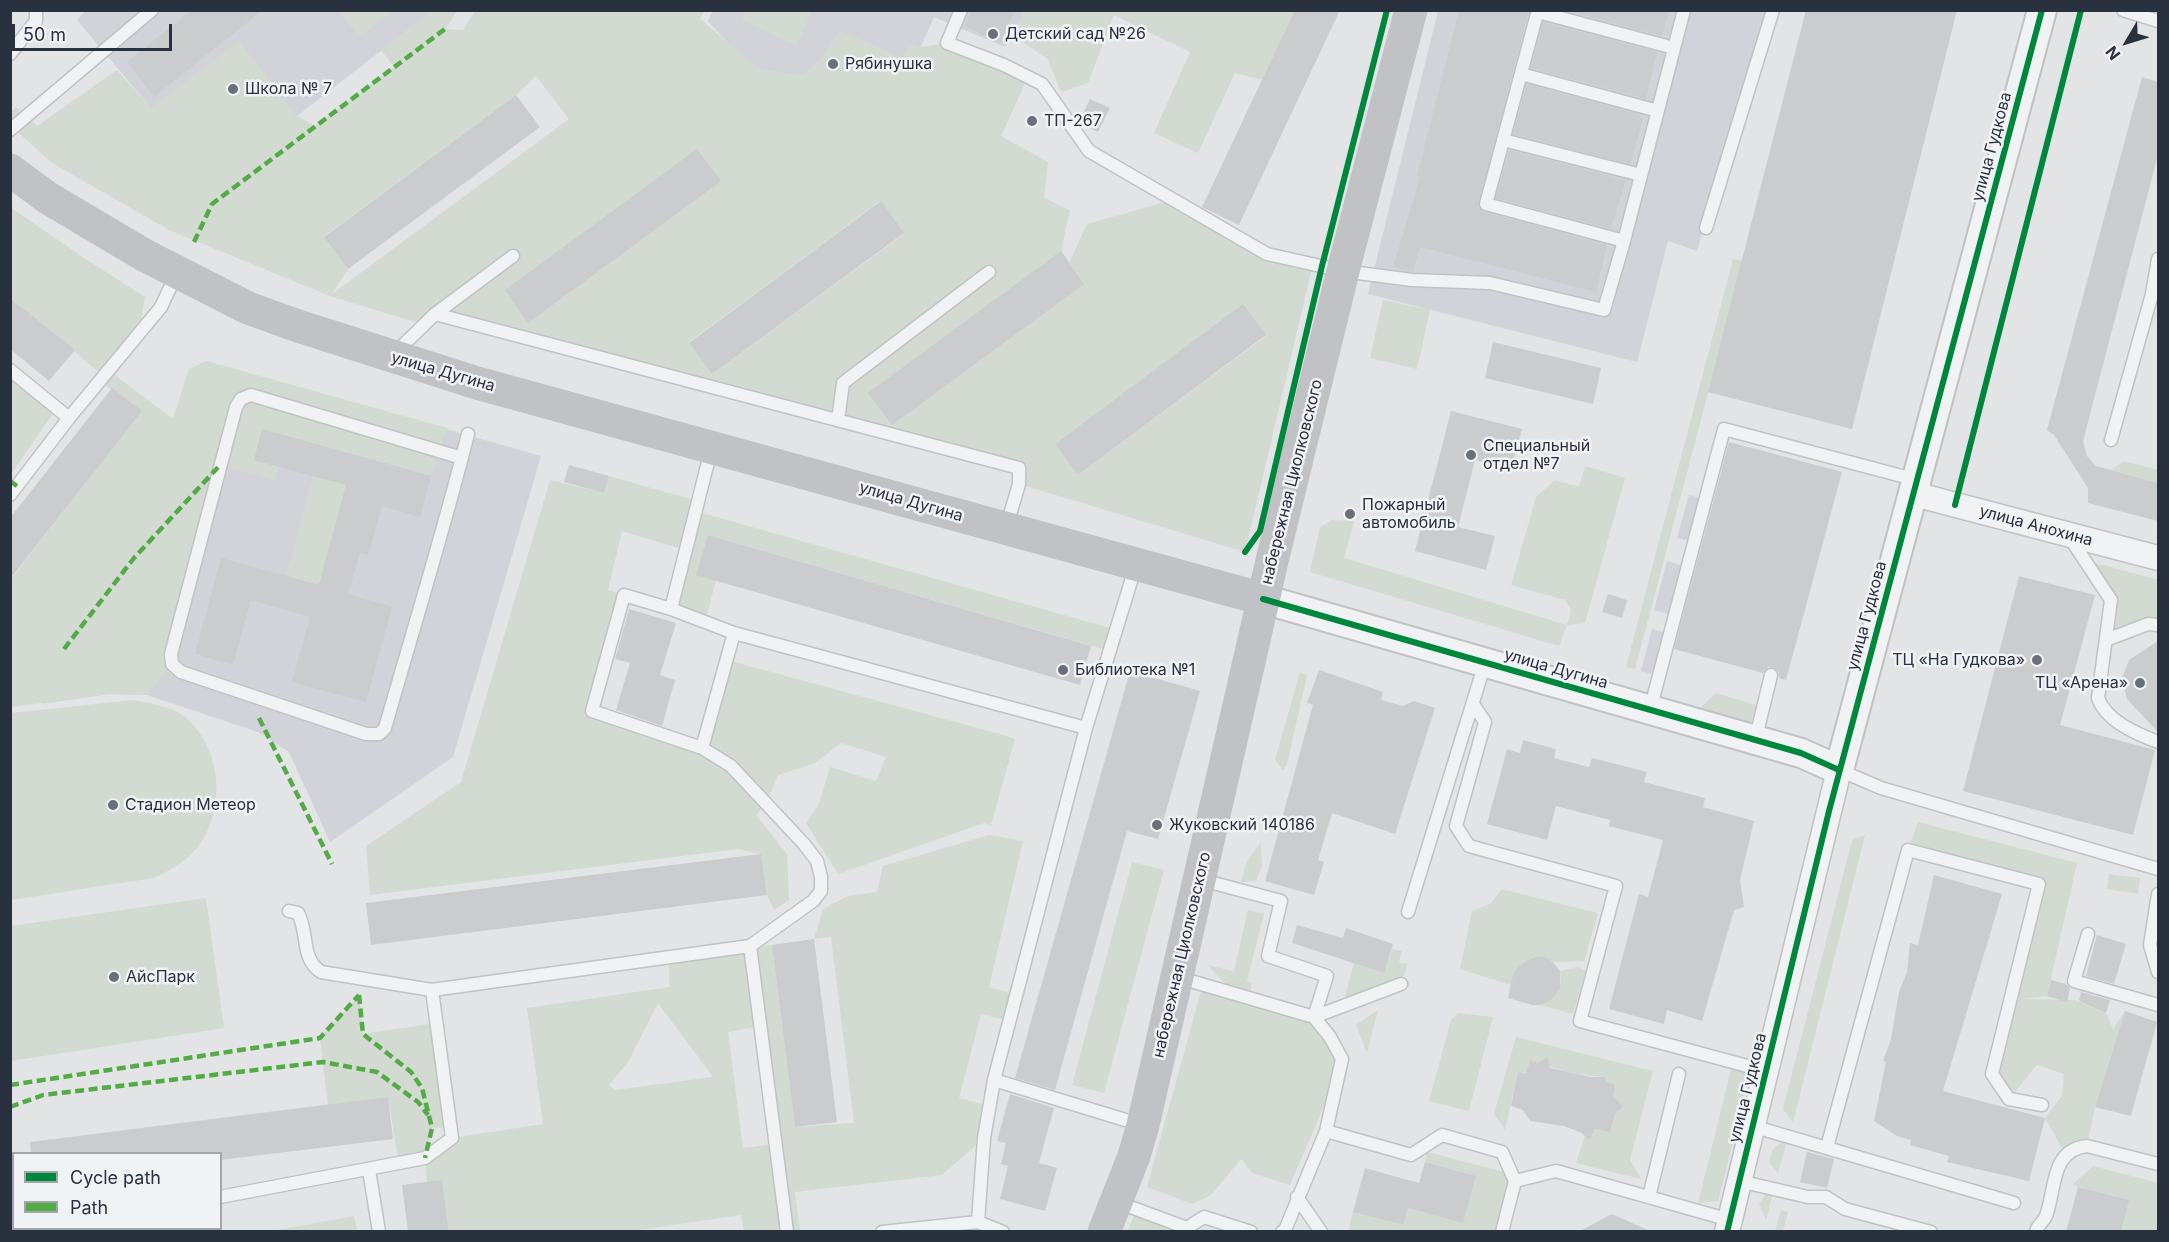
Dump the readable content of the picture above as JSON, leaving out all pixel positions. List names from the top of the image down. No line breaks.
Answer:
{"streets":{"main road":["улица Дугина","набережная Циолковского"],"street":["улица Гудкова","улица Анохина"]},"crossings":[["улица Гудкова","улица Дугина"],["улица Гудкова","улица Анохина"],["улица Дугина","набережная Циолковского"]],"places":["Детский сад №26","Рябинушка","Школа № 7","ТП-267","Специальный отдел №7","Пожарный автомобиль","ТЦ «На Гудкова»","Библиотека №1","ТЦ «Арена»","Стадион Метеор","Жуковский 140186","АйсПарк"],"legend":["Cycle path","Path"],"scale_bar":"50 m","north":"bottom left"}
